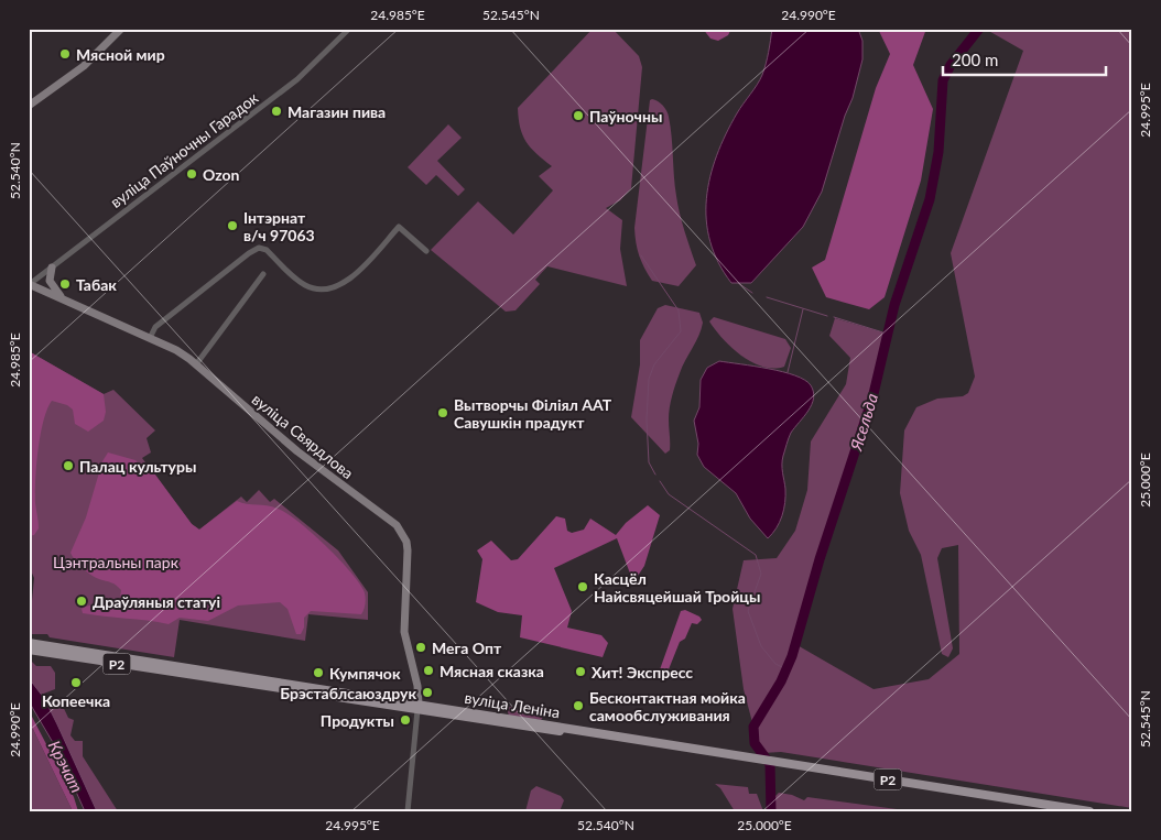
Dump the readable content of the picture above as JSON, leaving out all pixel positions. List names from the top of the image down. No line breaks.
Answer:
{"streets":{"main road":["вуліца Свярдлова","Р2","вуліца Леніна"],"street":["вуліца Паўночны Гарадок"]},"crossings":[["вуліца Паўночны Гарадок","вуліца Свярдлова"],["вуліца Свярдлова","вуліца Леніна"]],"water":["Ясельда","Крэчат"],"parks":["Цэнтральны парк"],"places":["Мясной мир","Магазин пива","Паўночны","Ozon","Інтэрнат в/ч 97063","Табак","Вытворчы Філіял ААТ Савушкін прадукт","Палац культуры","Касцёл Найсвяцейшай Тройцы","Драўляныя статуі","Мега Опт","Мясная сказка","Хит! Экспресс","Кумпячок","Копеечка","Брэстаблсаюздрук","Бесконтактная мойка самообслуживания","Продукты"],"scale_bar":"200 m","coordinates":["24.985°E","52.545°N","24.990°E","24.995°E","52.540°N","25.000°E"]}
